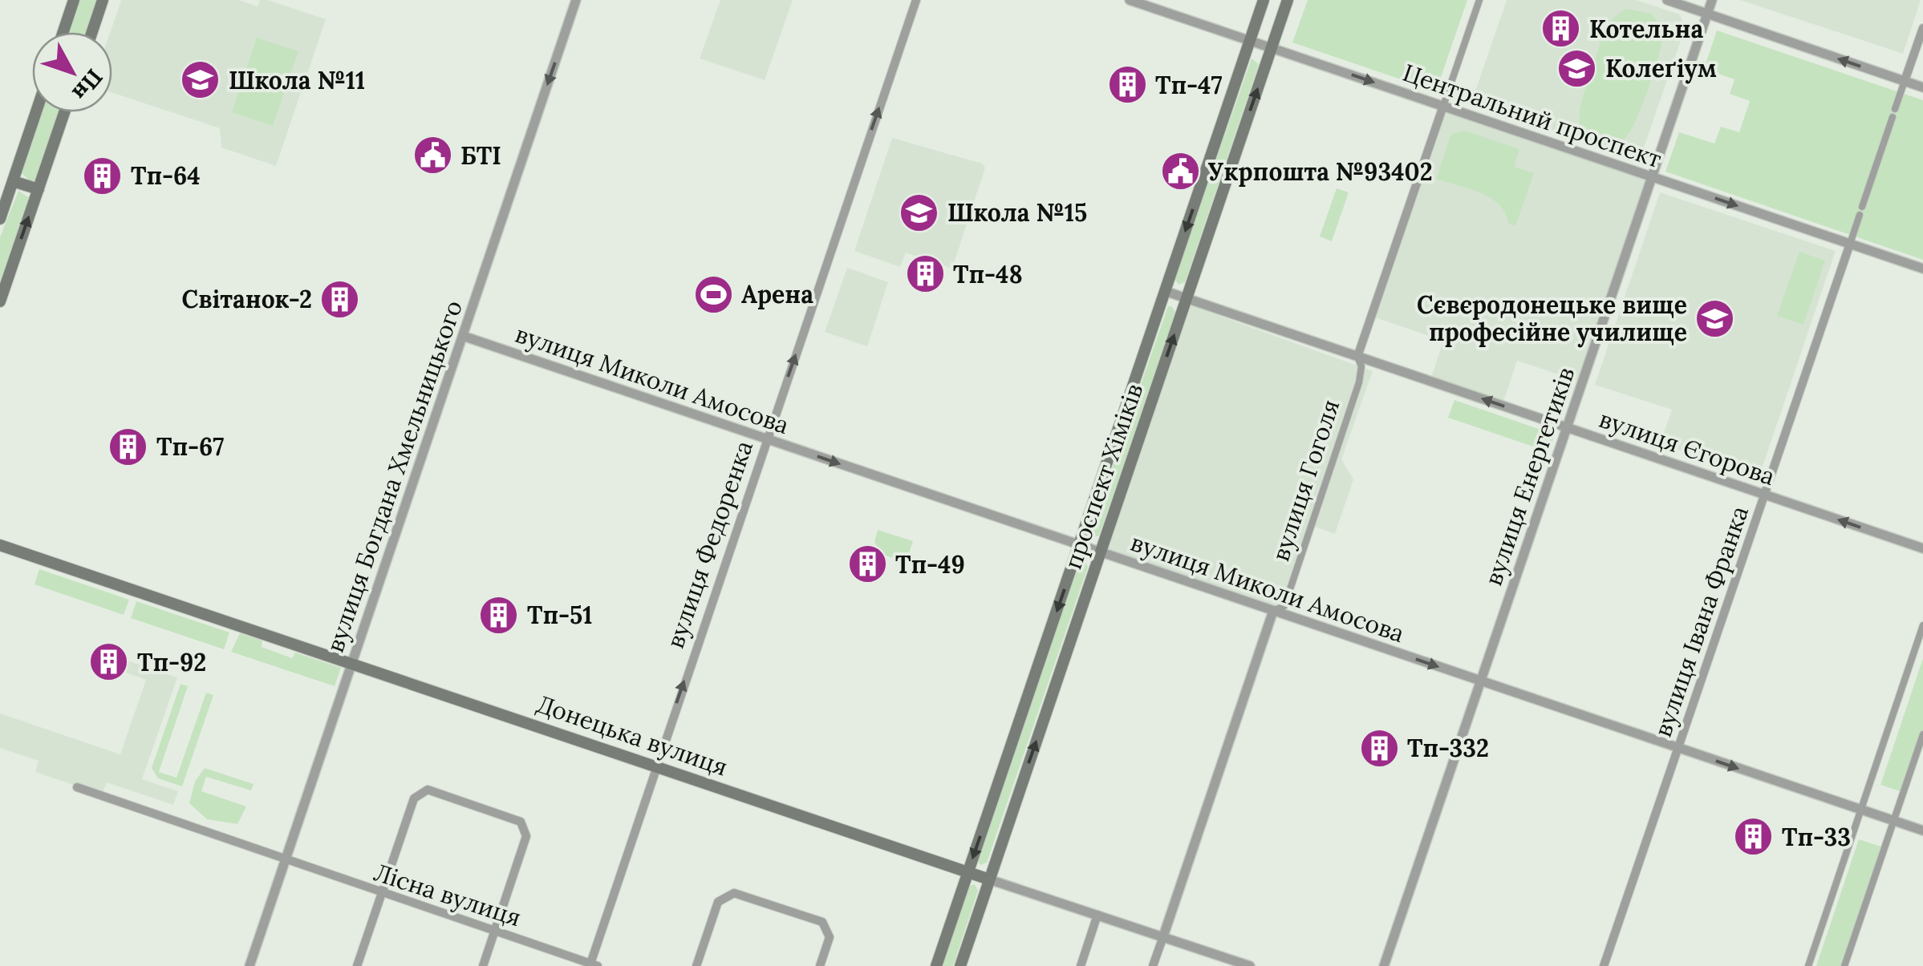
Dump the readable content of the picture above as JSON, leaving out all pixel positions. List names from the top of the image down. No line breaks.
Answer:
{"streets":{"main road":["проспект Хіміків","Донецька вулиця"],"street":["Центральний проспект","вулиця Миколи Амосова","вулиця Єгорова","вулиця Богдана Хмельницького","вулиця Енергетиків","вулиця Гоголя","вулиця Федоренка","вулиця Івана Франка","Лісна вулиця"]},"crossings":[["Центральний проспект","проспект Хіміків"],["Центральний проспект","вулиця Енергетиків"],["Центральний проспект","вулиця Гоголя"],["Центральний проспект","вулиця Івана Франка"],["вулиця Миколи Амосова","вулиця Богдана Хмельницького"],["вулиця Миколи Амосова","проспект Хіміків"],["вулиця Миколи Амосова","вулиця Енергетиків"],["вулиця Миколи Амосова","вулиця Гоголя"],["вулиця Миколи Амосова","вулиця Федоренка"],["вулиця Миколи Амосова","вулиця Івана Франка"],["вулиця Єгорова","проспект Хіміків"],["вулиця Єгорова","вулиця Енергетиків"],["вулиця Єгорова","вулиця Гоголя"],["вулиця Єгорова","вулиця Івана Франка"],["вулиця Богдана Хмельницького","Донецька вулиця"],["вулиця Богдана Хмельницького","Лісна вулиця"],["проспект Хіміків","Донецька вулиця"],["вулиця Гоголя","Донецька вулиця"],["вулиця Федоренка","Донецька вулиця"],["вулиця Федоренка","Лісна вулиця"]],"one_way":["Центральний проспект","вулиця Миколи Амосова","вулиця Єгорова","вулиця Федоренка"],"places":{"building":["Котельна","Тп-47","Тп-64","Тп-48","Світанок-2","Тп-67","Тп-49","Тп-51","Тп-92","Тп-332","Тп-33"],"school or university":["Колеґіум","Школа №11","Школа №15","Сєвєродонецьке вище професійне училище"],"public building":["БТІ","Укрпошта №93402"],"sports":["Арена"]},"north":"bottom right"}
